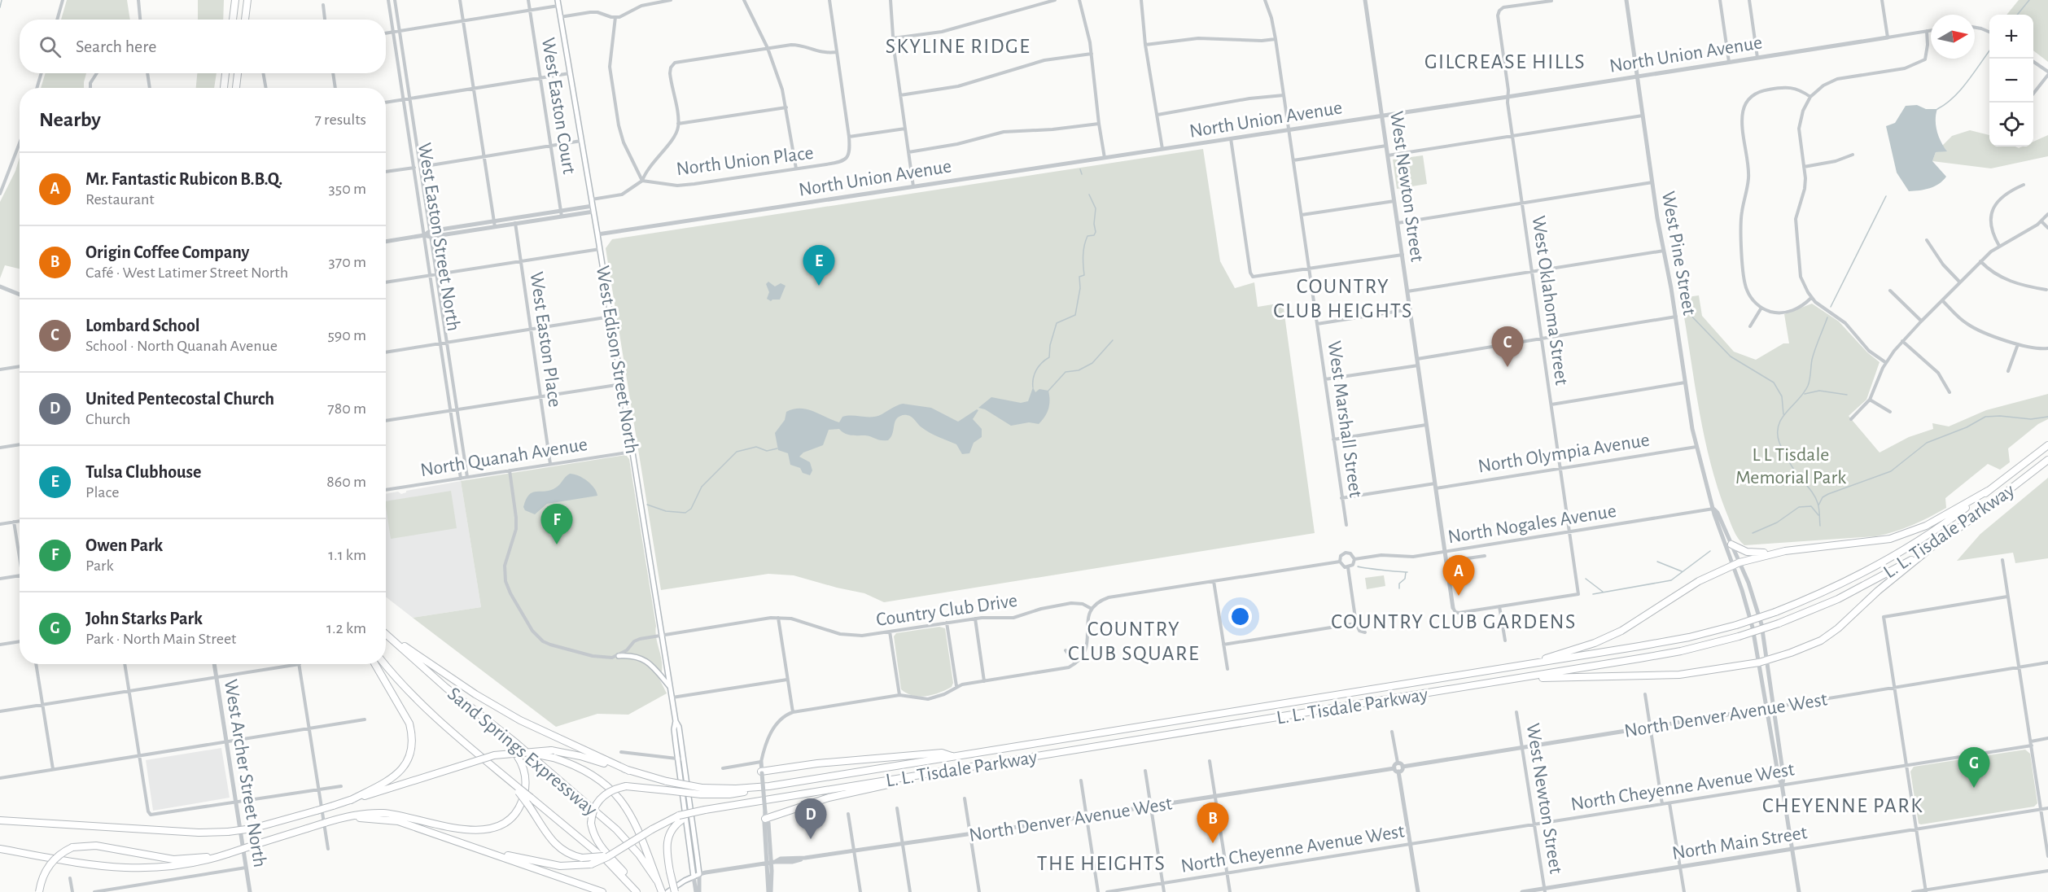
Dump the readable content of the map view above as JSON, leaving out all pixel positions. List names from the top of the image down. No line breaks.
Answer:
{"streets":{"highway":["L. L. Tisdale Parkway","Sand Springs Expressway"],"main road":["West Edison Street North","North Denver Avenue West"],"street":["North Union Avenue","West Easton Court","North Union Place","West Newton Street","West Easton Street North","West Pine Street","West Oklahoma Street","West Easton Place","West Marshall Street","North Olympia Avenue","North Quanah Avenue","North Nogales Avenue","Country Club Drive","West Archer Street North","North Cheyenne Avenue West","North Main Street"]},"crossings":[["North Union Avenue","West Newton Street"],["North Union Avenue","West Pine Street"],["North Union Avenue","West Oklahoma Street"],["North Union Avenue","West Edison Street North"],["North Union Avenue","West Marshall Street"],["West Newton Street","North Olympia Avenue"],["West Newton Street","North Nogales Avenue"],["West Newton Street","North Denver Avenue West"],["West Newton Street","North Cheyenne Avenue West"],["West Newton Street","North Main Street"],["West Easton Street North","North Quanah Avenue"],["West Pine Street","North Olympia Avenue"],["West Pine Street","North Nogales Avenue"],["West Pine Street","North Denver Avenue West"],["West Oklahoma Street","North Olympia Avenue"],["West Oklahoma Street","North Nogales Avenue"],["West Easton Place","North Quanah Avenue"],["West Edison Street North","North Quanah Avenue"],["West Edison Street North","Country Club Drive"],["West Edison Street North","North Denver Avenue West"],["West Marshall Street","North Olympia Avenue"]],"districts":["SKYLINE RIDGE","GILCREASE HILLS","COUNTRY CLUB HEIGHTS","COUNTRY CLUB GARDENS","COUNTRY CLUB SQUARE","CHEYENNE PARK","THE HEIGHTS"],"parks":["L L Tisdale Memorial Park"],"north":"right","page":{"map_buttons":["+","−"],"search":"Search here","heading":["Nearby","7 results"],"list":[{"mark":"A","name":"Mr. Fantastic Rubicon B.B.Q.","note":"Restaurant","value":"350 m"},{"mark":"B","name":"Origin Coffee Company","note":"Café · West Latimer Street North","value":"370 m"},{"mark":"C","name":"Lombard School","note":"School · North Quanah Avenue","value":"590 m"},{"mark":"D","name":"United Pentecostal Church","note":"Church","value":"780 m"},{"mark":"E","name":"Tulsa Clubhouse","note":"Place","value":"860 m"},{"mark":"F","name":"Owen Park","note":"Park","value":"1.1 km"},{"mark":"G","name":"John Starks Park","note":"Park · North Main Street","value":"1.2 km"}],"pins":["E","C","F","A","G","D","B"]}}
